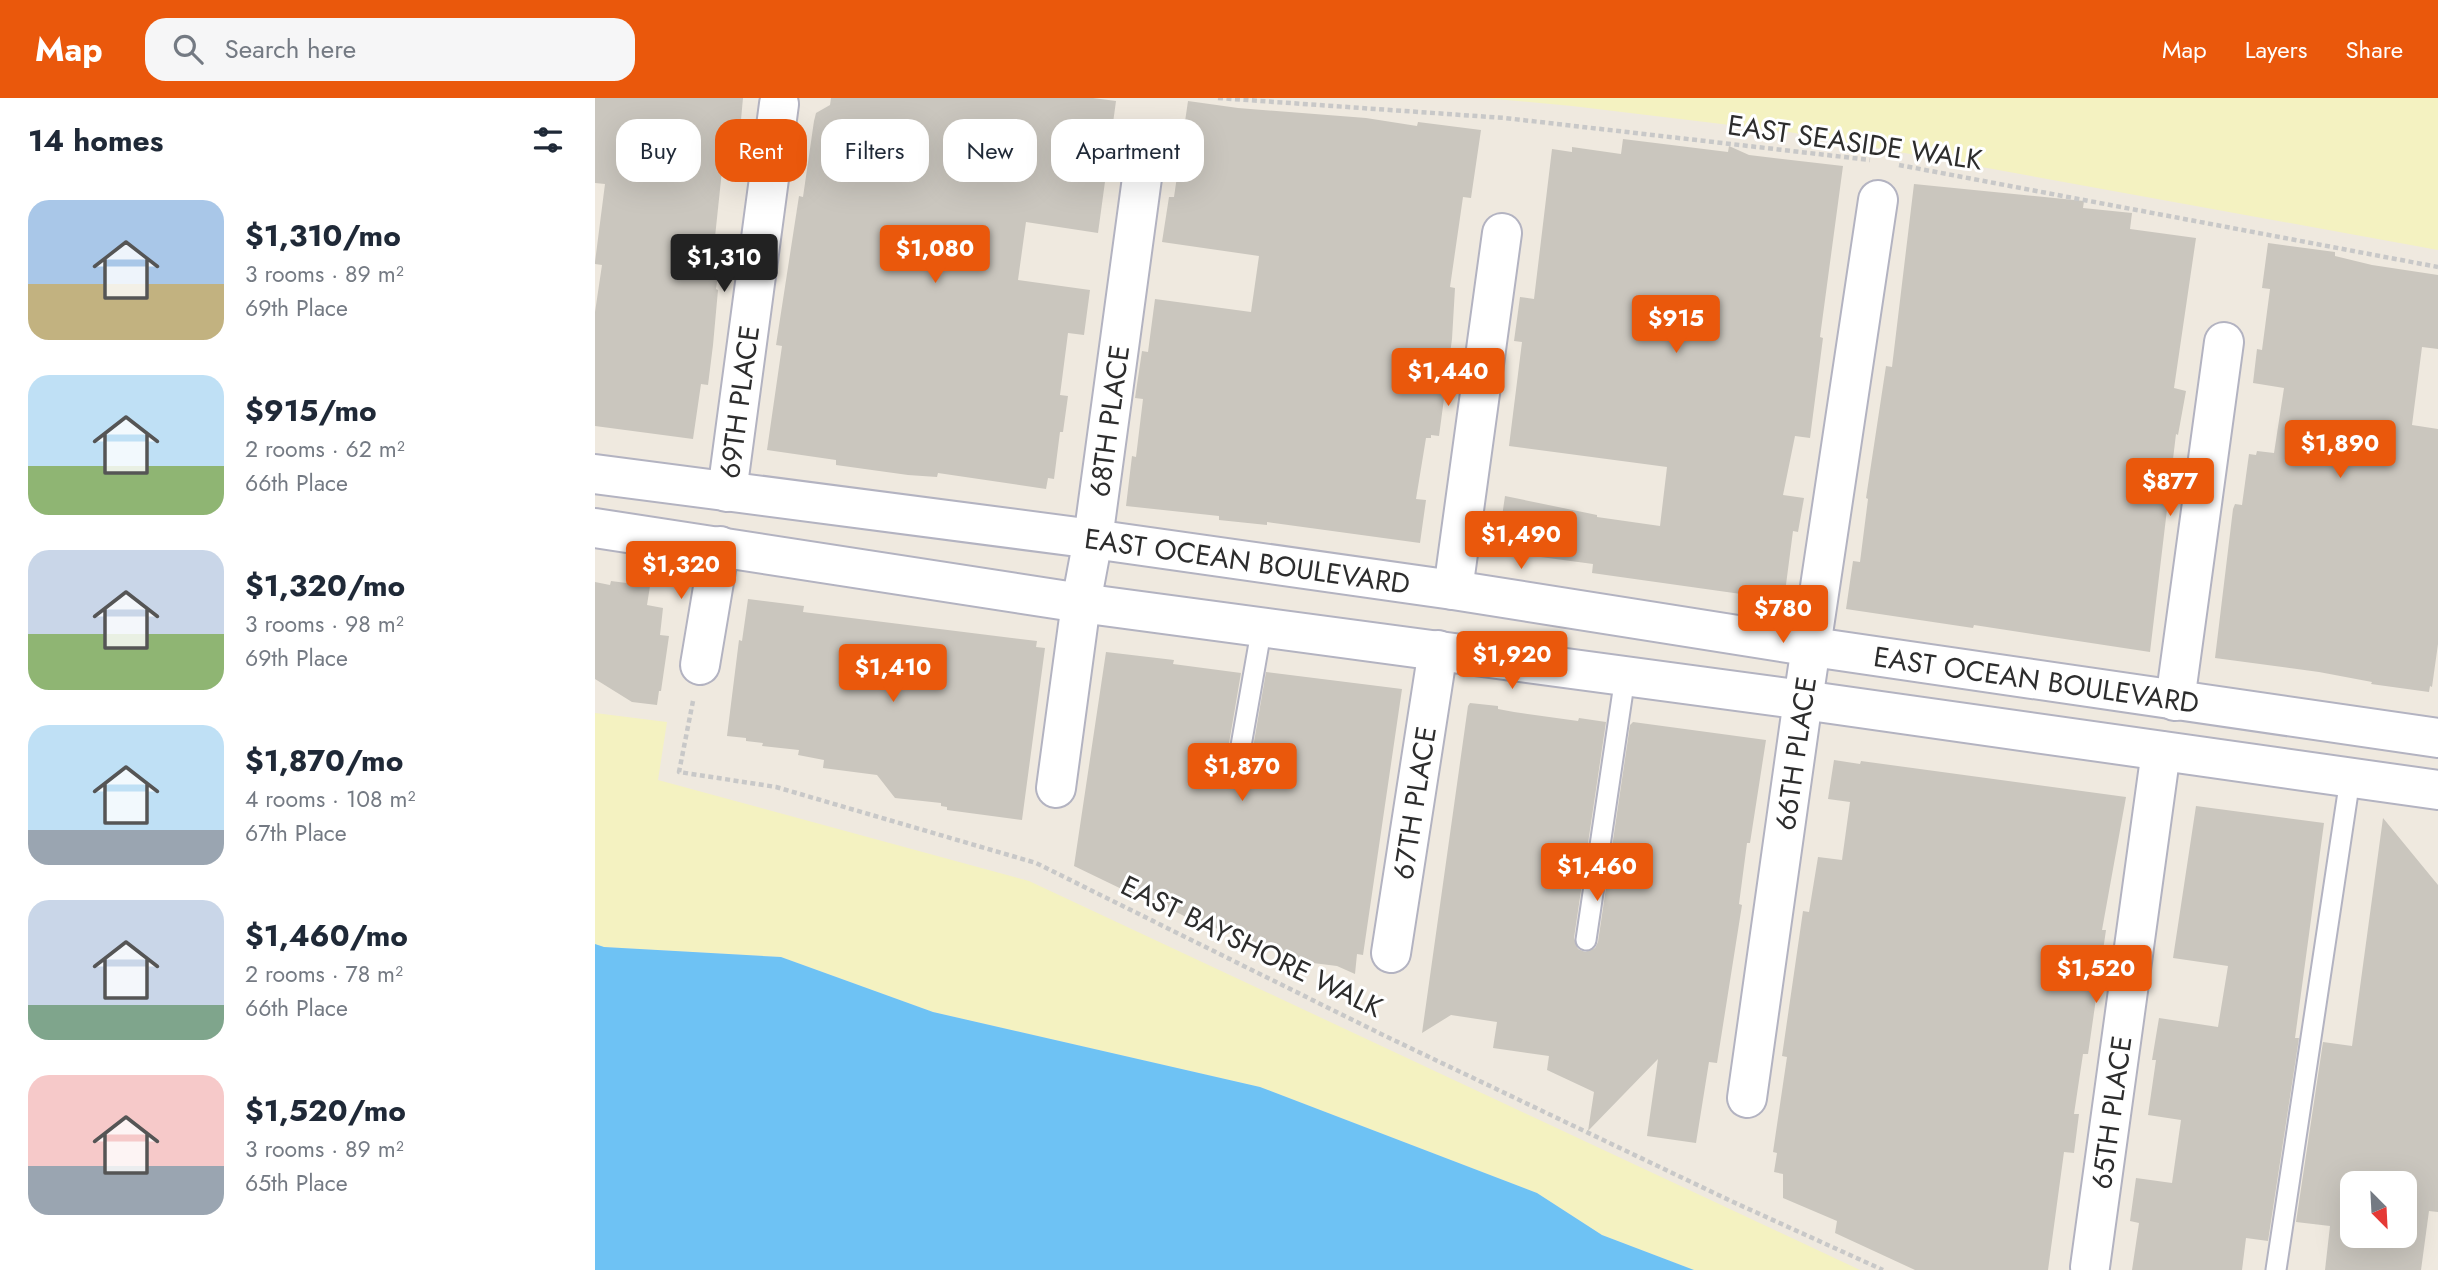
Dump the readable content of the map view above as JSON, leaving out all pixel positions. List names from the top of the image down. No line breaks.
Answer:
{"streets":{"main road":["69TH PLACE","68TH PLACE","EAST OCEAN BOULEVARD","66TH PLACE","67TH PLACE","65TH PLACE"],"path":["EAST SEASIDE WALK","EAST BAYSHORE WALK"]},"crossings":[["69TH PLACE","EAST OCEAN BOULEVARD"],["68TH PLACE","EAST OCEAN BOULEVARD"],["EAST OCEAN BOULEVARD","66TH PLACE"],["EAST OCEAN BOULEVARD","67TH PLACE"],["EAST OCEAN BOULEVARD","65TH PLACE"]],"north":"bottom right","page":{"header":"Map","search":"Search here","nav":["Map","Layers","Share"],"heading":"14 homes","chip":["Buy","Rent","Filters","New","Apartment"],"list":[{"name":"$1,310/mo","note":"3 rooms · 89 m² · 69th Place"},{"name":"$915/mo","note":"2 rooms · 62 m² · 66th Place"},{"name":"$1,320/mo","note":"3 rooms · 98 m² · 69th Place"},{"name":"$1,870/mo","note":"4 rooms · 108 m² · 67th Place"},{"name":"$1,460/mo","note":"2 rooms · 78 m² · 66th Place"},{"name":"$1,520/mo","note":"3 rooms · 89 m² · 65th Place"}],"price":["$1,080","$1,310","$915","$1,440","$1,890","$877","$1,490","$1,320","$780","$1,920","$1,410","$1,870","$1,460","$1,520"]}}
